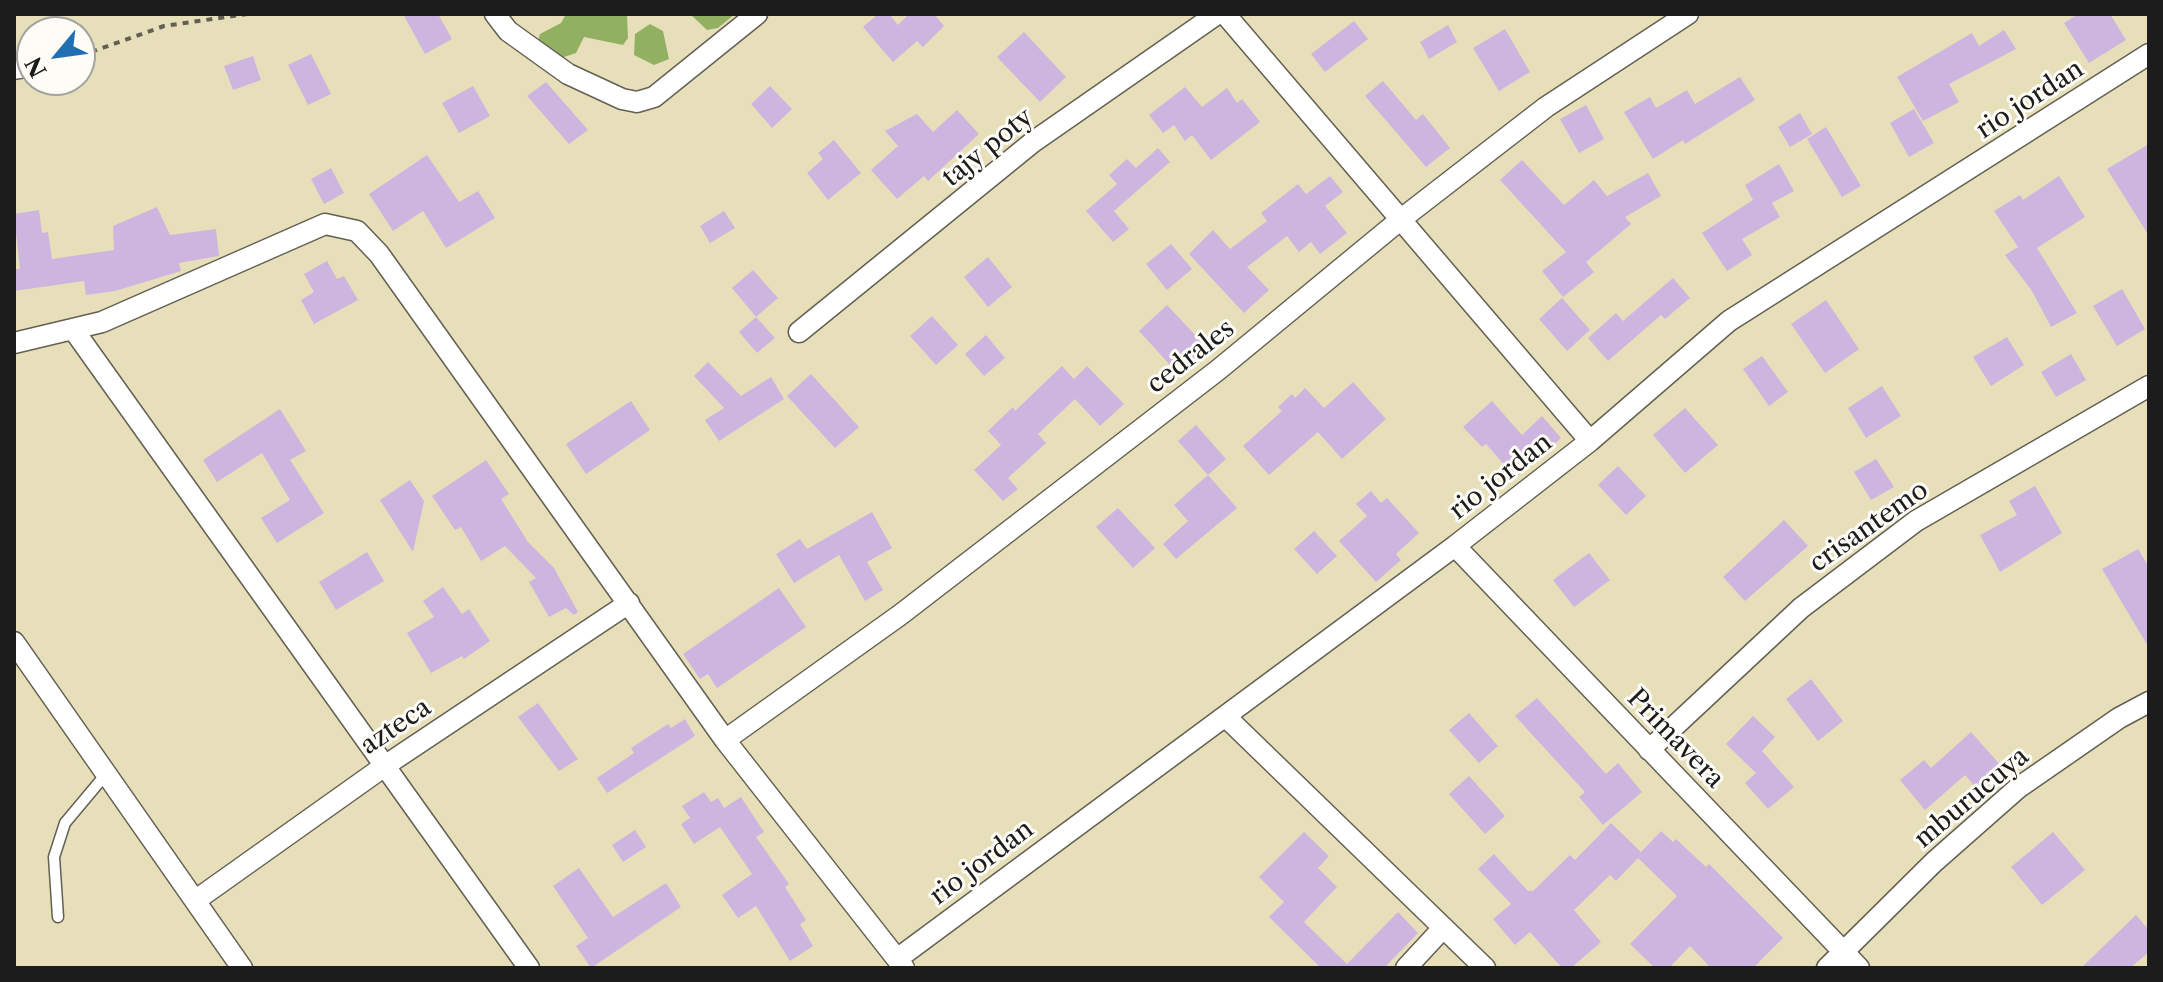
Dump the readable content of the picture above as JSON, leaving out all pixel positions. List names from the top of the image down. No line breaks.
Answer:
{"streets":{"street":["rio jordan","tajy poty","cedrales","crisantemo","azteca","Primavera","mburucuya"]},"crossings":[["rio jordan","Primavera"],["crisantemo","Primavera"],["Primavera","mburucuya"]],"north":"bottom left"}
